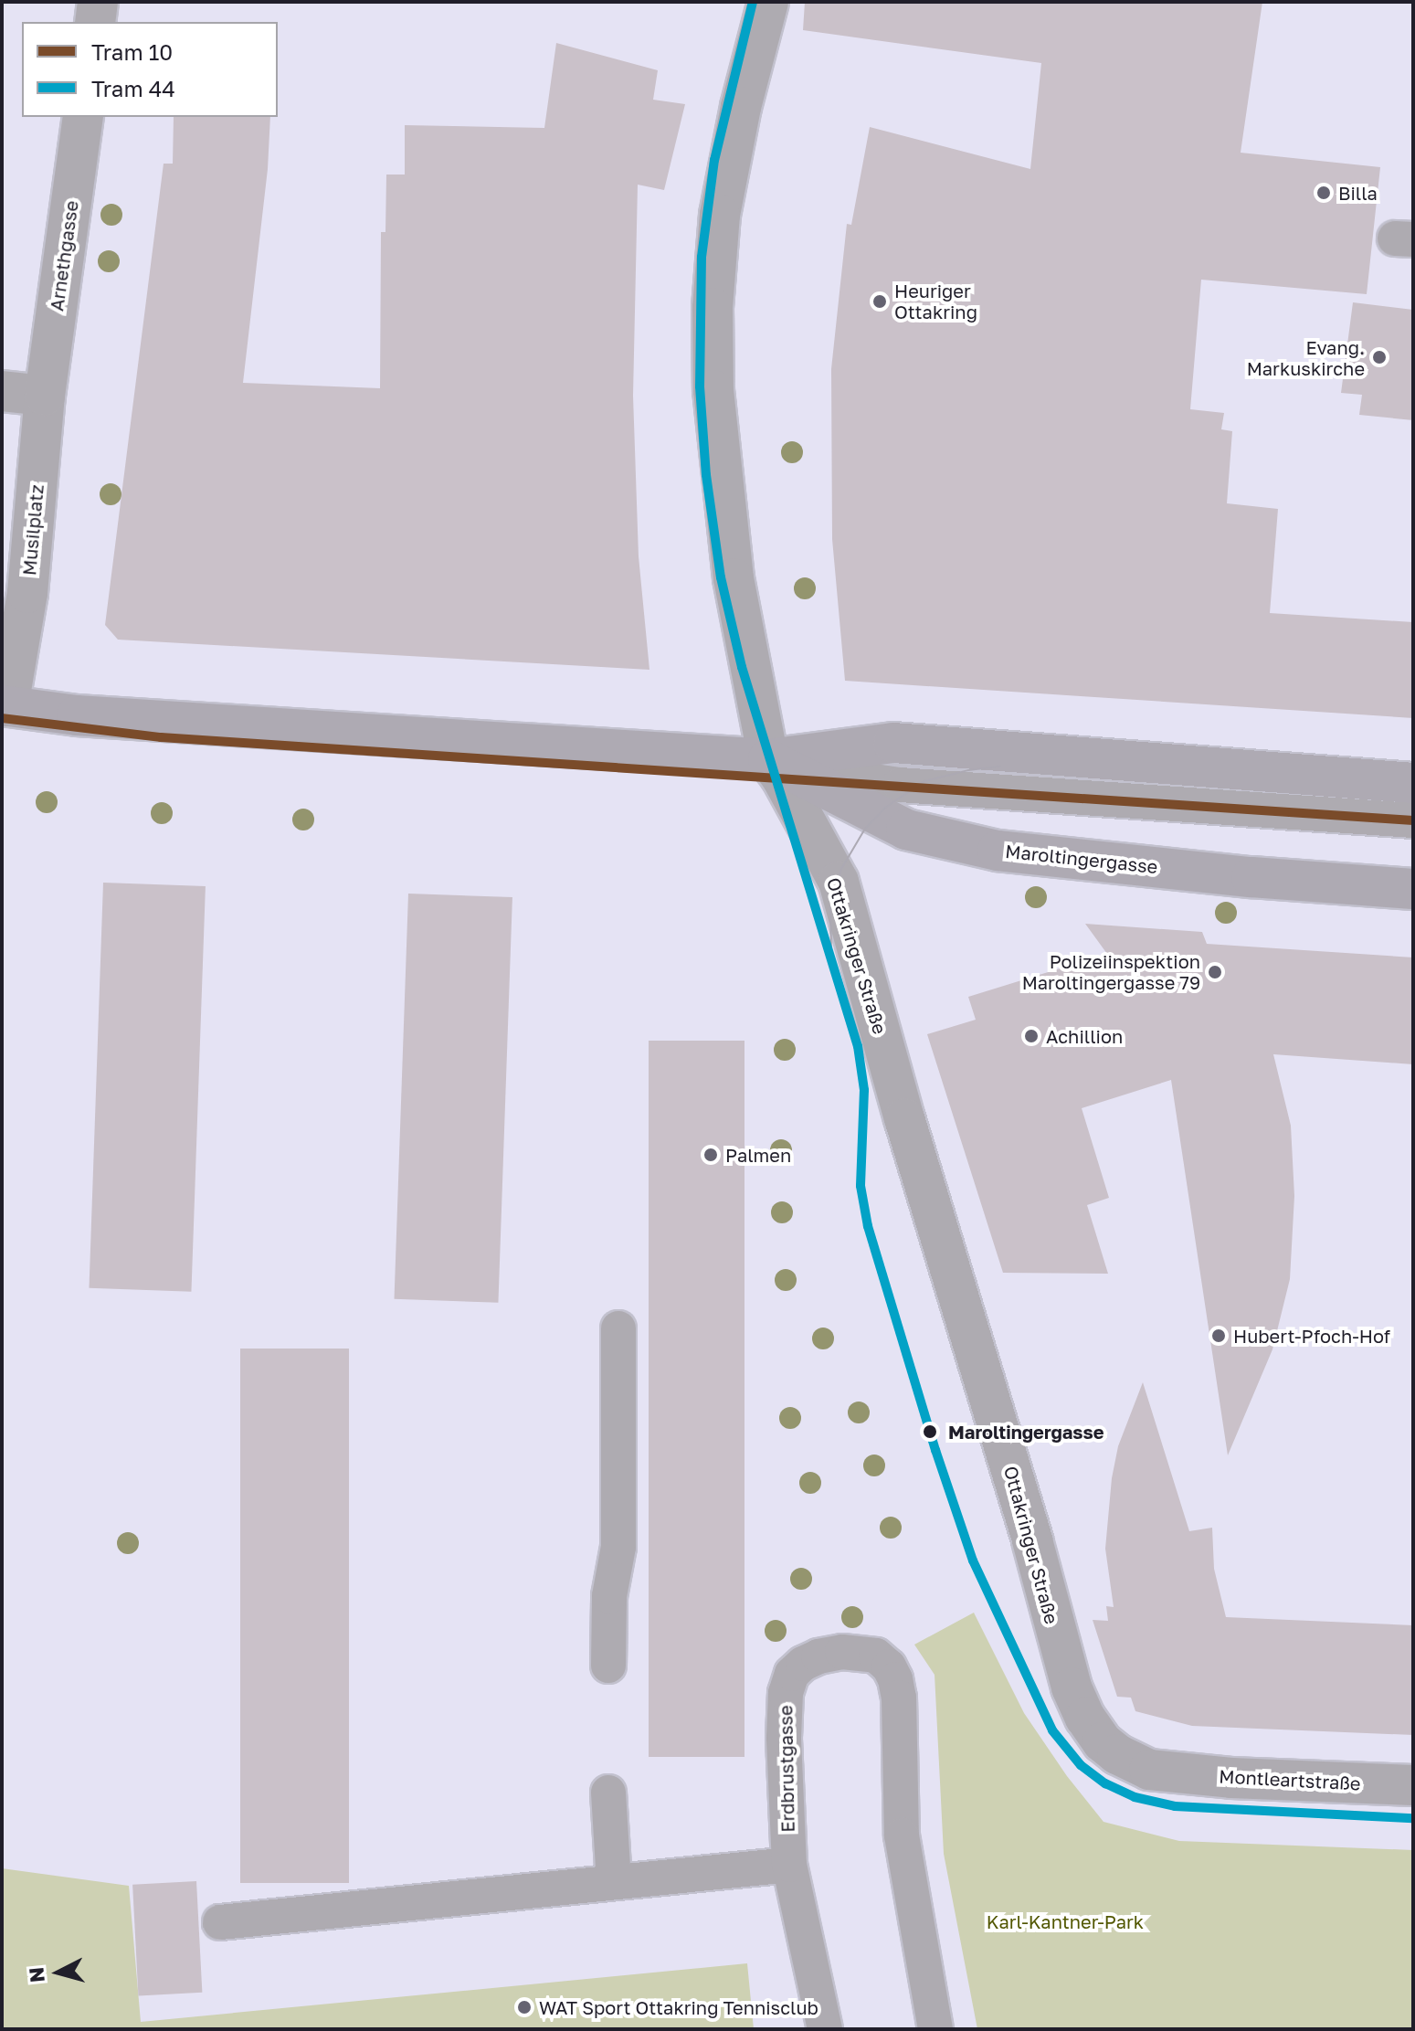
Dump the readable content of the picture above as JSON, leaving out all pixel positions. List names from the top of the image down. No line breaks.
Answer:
{"streets":{"main road":["Maroltingergasse"],"street":["Arnethgasse","Musilplatz","Ottakringer Straße","Montleartstraße"],"lane":["Erdbrustgasse"]},"crossings":[["Arnethgasse","Musilplatz"],["Maroltingergasse","Ottakringer Straße"],["Ottakringer Straße","Montleartstraße"]],"parks":["Karl-Kantner-Park"],"places":["Billa","Heuriger Ottakring","Evang. Markuskirche","Polizeiinspektion Maroltingergasse 79","Achillion","Palmen","Hubert-Pfoch-Hof","Maroltingergasse","WAT Sport Ottakring Tennisclub"],"lines":["tram line 44","tram line 10"],"legend":["Tram 10","Tram 44"],"north":"left"}
